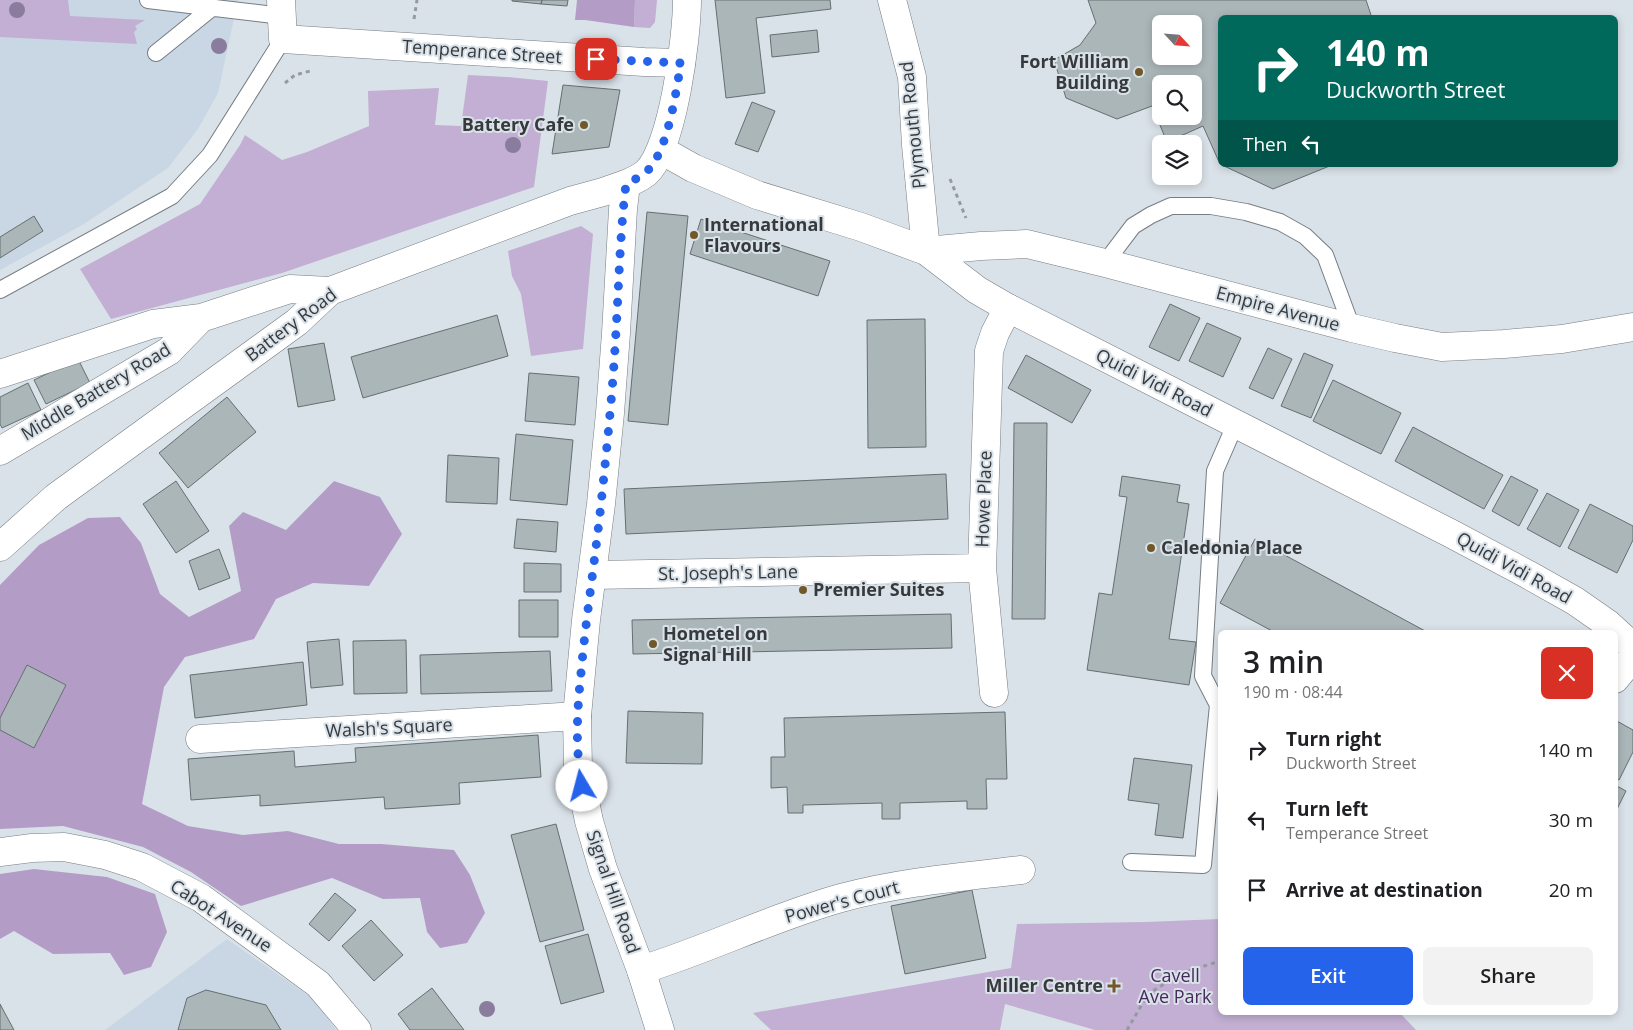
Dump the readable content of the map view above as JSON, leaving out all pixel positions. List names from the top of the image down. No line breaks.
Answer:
{"streets":{"street":["Temperance Street","Plymouth Road","Empire Avenue","Battery Road","Quidi Vidi Road","Middle Battery Road","Howe Place","St. Joseph's Lane","Walsh's Square","Signal Hill Road","Power's Court","Cabot Avenue"]},"crossings":[["Temperance Street","Battery Road"],["Plymouth Road","Empire Avenue"],["Plymouth Road","Quidi Vidi Road"],["Empire Avenue","Quidi Vidi Road"],["Battery Road","Quidi Vidi Road"],["Battery Road","Middle Battery Road"],["Battery Road","Signal Hill Road"],["Quidi Vidi Road","Howe Place"],["Howe Place","St. Joseph's Lane"],["St. Joseph's Lane","Signal Hill Road"],["Walsh's Square","Signal Hill Road"],["Signal Hill Road","Power's Court"]],"parks":["Cavell Ave Park"],"places":{"other":["Fort William Building","Battery Cafe","International Flavours","Caledonia Place","Premier Suites","Hometel on Signal Hill"],"health":["Miller Centre"]},"north":"bottom right","page":{"turn":["140 m","Duckworth Street"],"then":"Then","heading":["3 min","190 m · 08:44"],"list":[{"name":"Turn right","note":"Duckworth Street","value":"140 m"},{"name":"Turn left","note":"Temperance Street","value":"30 m"},{"name":"Arrive at destination","value":"20 m"}],"buttons":["Exit","Share"]}}
